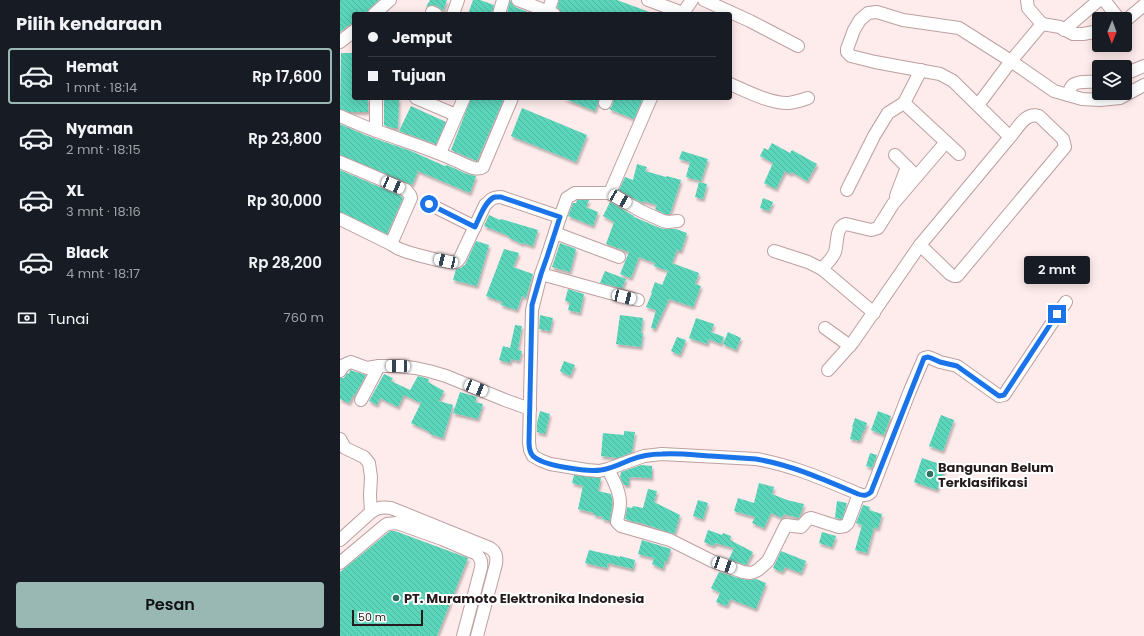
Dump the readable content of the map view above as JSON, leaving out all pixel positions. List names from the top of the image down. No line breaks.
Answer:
{"places":["Bangunan Belum Terklasifikasi","PT. Muramoto Elektronika Indonesia"],"scale_bar":"50 m","north":"bottom","page":{"heading":"Pilih kendaraan","banner":["Jemput","Tujuan"],"list":[{"name":"Hemat","note":"1 mnt · 18:14","value":"Rp 17,600"},{"name":"Nyaman","note":"2 mnt · 18:15","value":"Rp 23,800"},{"name":"XL","note":"3 mnt · 18:16","value":"Rp 30,000"},{"name":"Black","note":"4 mnt · 18:17","value":"Rp 28,200"}],"bubble":"2 mnt","pay":["Tunai","760 m"],"buttons":"Pesan","scale":"50 m"}}
